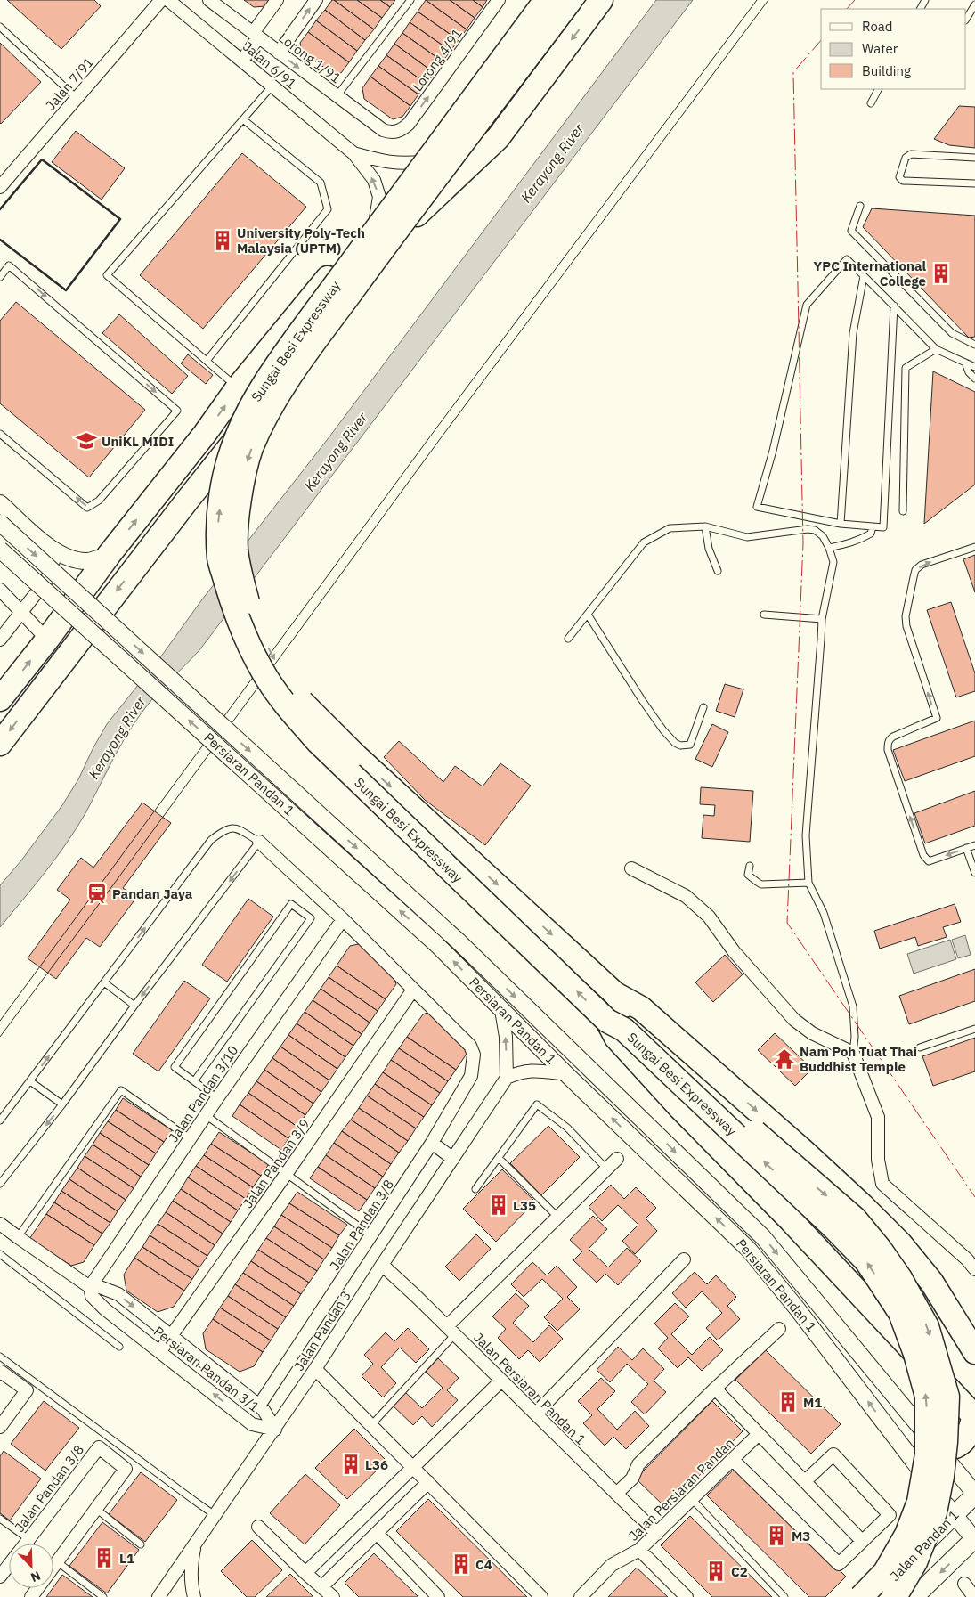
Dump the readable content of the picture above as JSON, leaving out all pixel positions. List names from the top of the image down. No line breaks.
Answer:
{"streets":{"highway":["Sungai Besi Expressway"],"main road":["Jalan Pandan 1"],"street":["Lorong 1/91","Lorong 4/91","Jalan 6/91","Jalan 7/91","Persiaran Pandan 1","Jalan Pandan 3/10","Jalan Pandan 3/9","Jalan Pandan 3/8","Jalan Pandan 3","Persiaran Pandan 3/1","Jalan Persiaran Pandan 1","Jalan Persiaran Pandan"]},"crossings":[["Lorong 1/91","Lorong 4/91"],["Persiaran Pandan 1","Jalan Pandan 1"],["Jalan Pandan 3/10","Persiaran Pandan 3/1"],["Jalan Pandan 3/9","Jalan Pandan 3/8"],["Jalan Pandan 3/9","Persiaran Pandan 3/1"],["Jalan Pandan 3/8","Persiaran Pandan 3/1"],["Jalan Pandan 3","Persiaran Pandan 3/1"],["Jalan Pandan 3","Jalan Persiaran Pandan 1"],["Jalan Persiaran Pandan 1","Jalan Persiaran Pandan"]],"one_way":["Lorong 4/91"],"water":["Kerayong River"],"places":{"building":["University Poly-Tech Malaysia (UPTM)","YPC International College","L35","M1","L36","M3","L1","C4","C2"],"school or university":["UniKL MIDI"],"station":["Pandan Jaya"],"temple":["Nam Poh Tuat Thai Buddhist Temple"]},"legend":["Road","Water","Building"],"north":"bottom right"}
